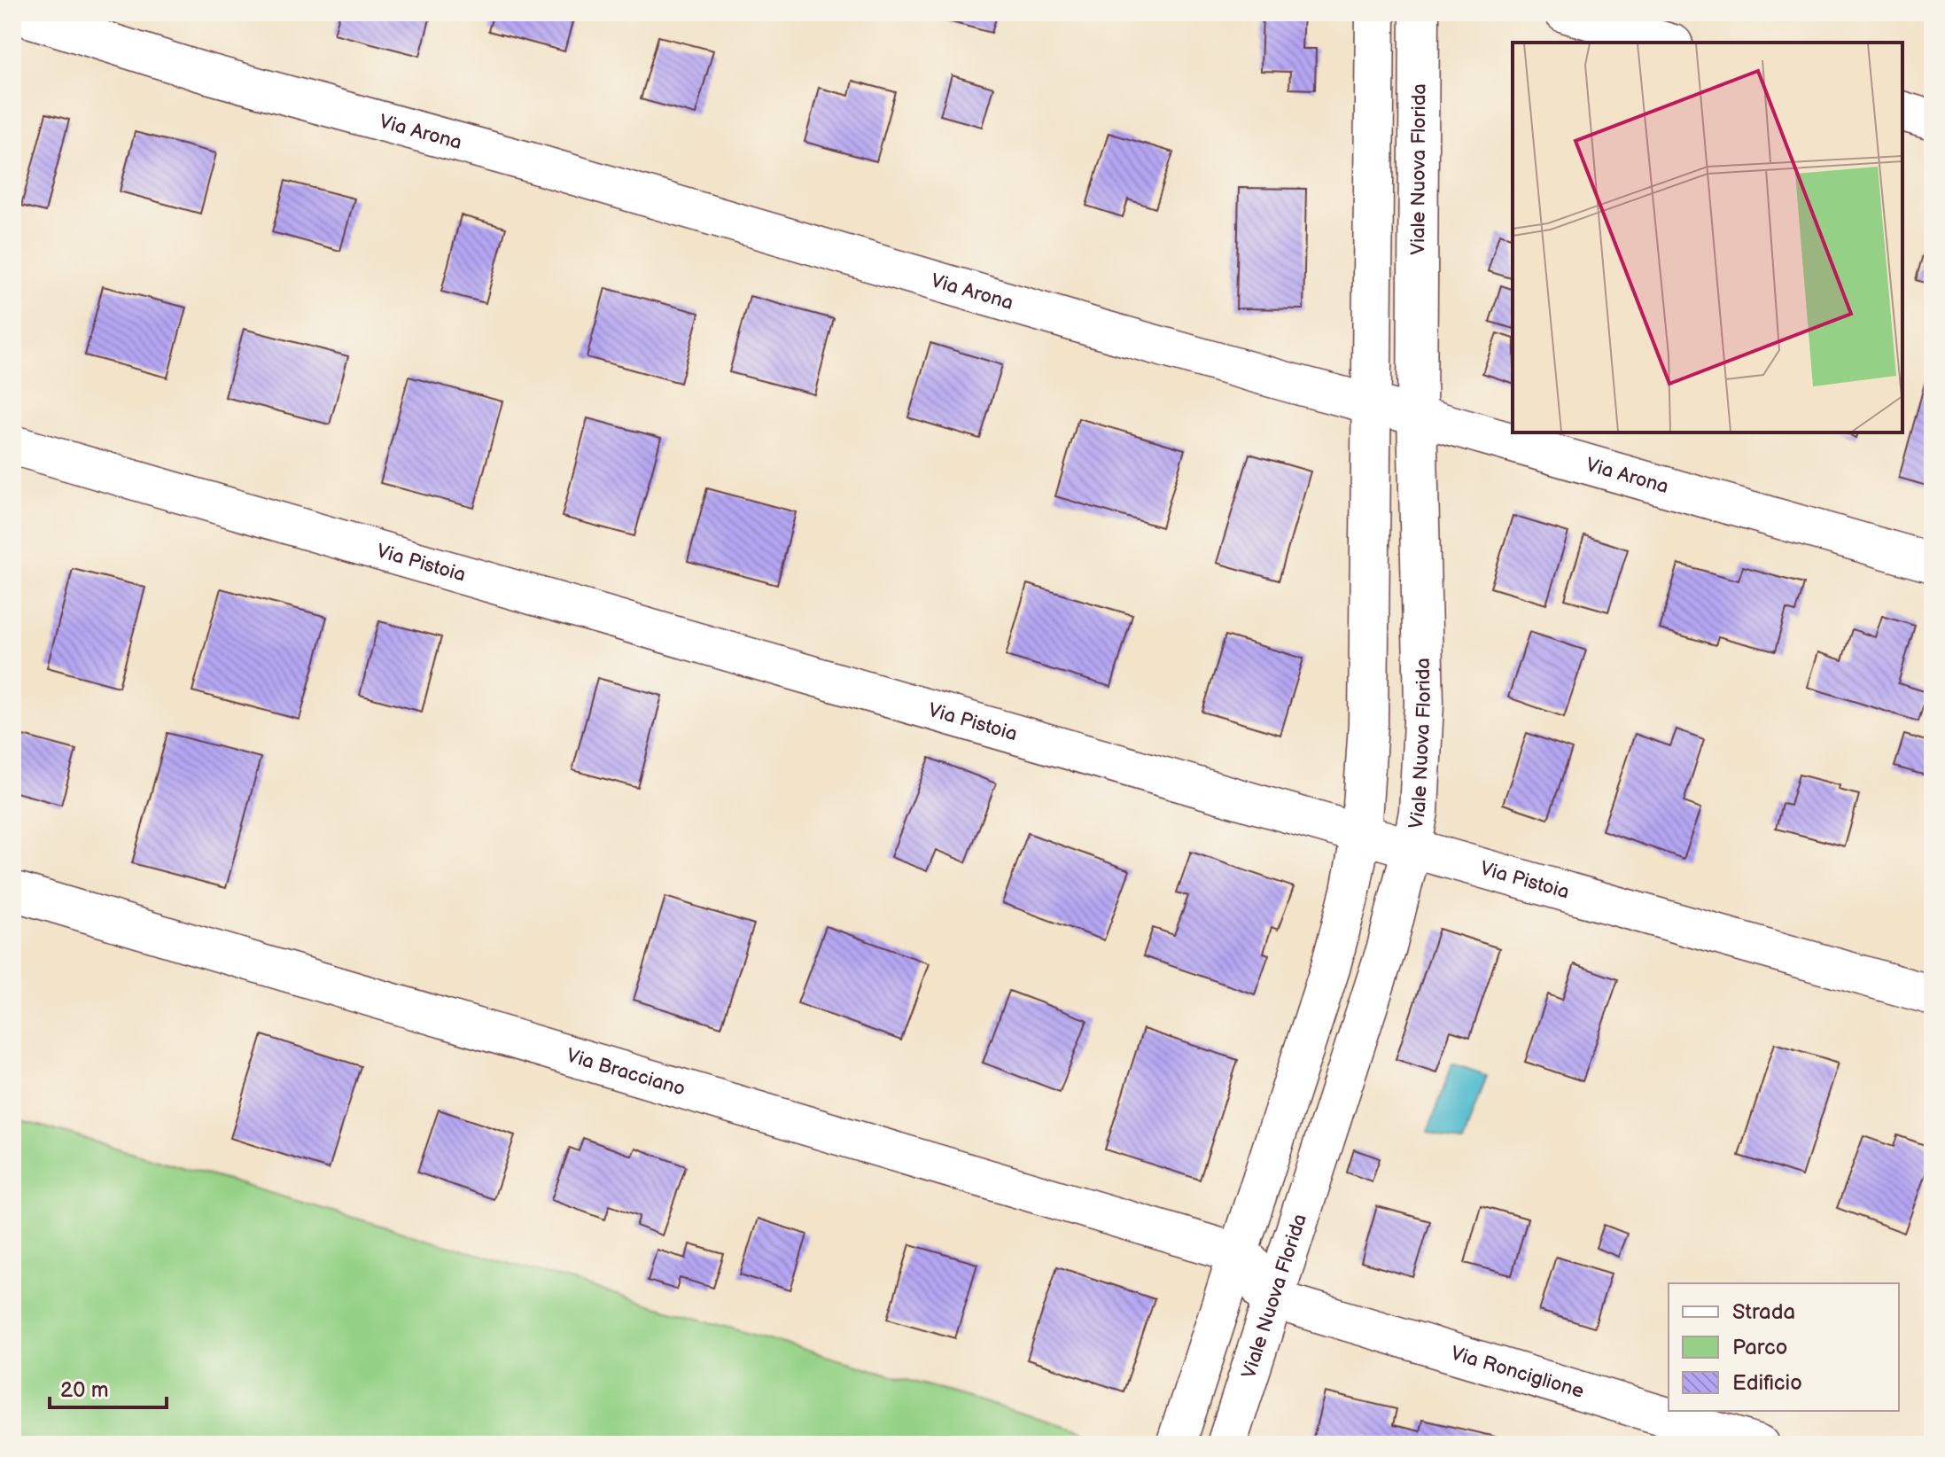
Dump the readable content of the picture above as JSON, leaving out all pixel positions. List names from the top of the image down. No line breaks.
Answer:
{"streets":{"street":["Via Arona","Viale Nuova Florida","Via Pistoia","Via Bracciano","Via Ronciglione"]},"crossings":[["Via Arona","Viale Nuova Florida"],["Viale Nuova Florida","Via Pistoia"],["Viale Nuova Florida","Via Ronciglione"]],"legend":["Strada","Parco","Edificio"],"scale_bar":"20 m"}
